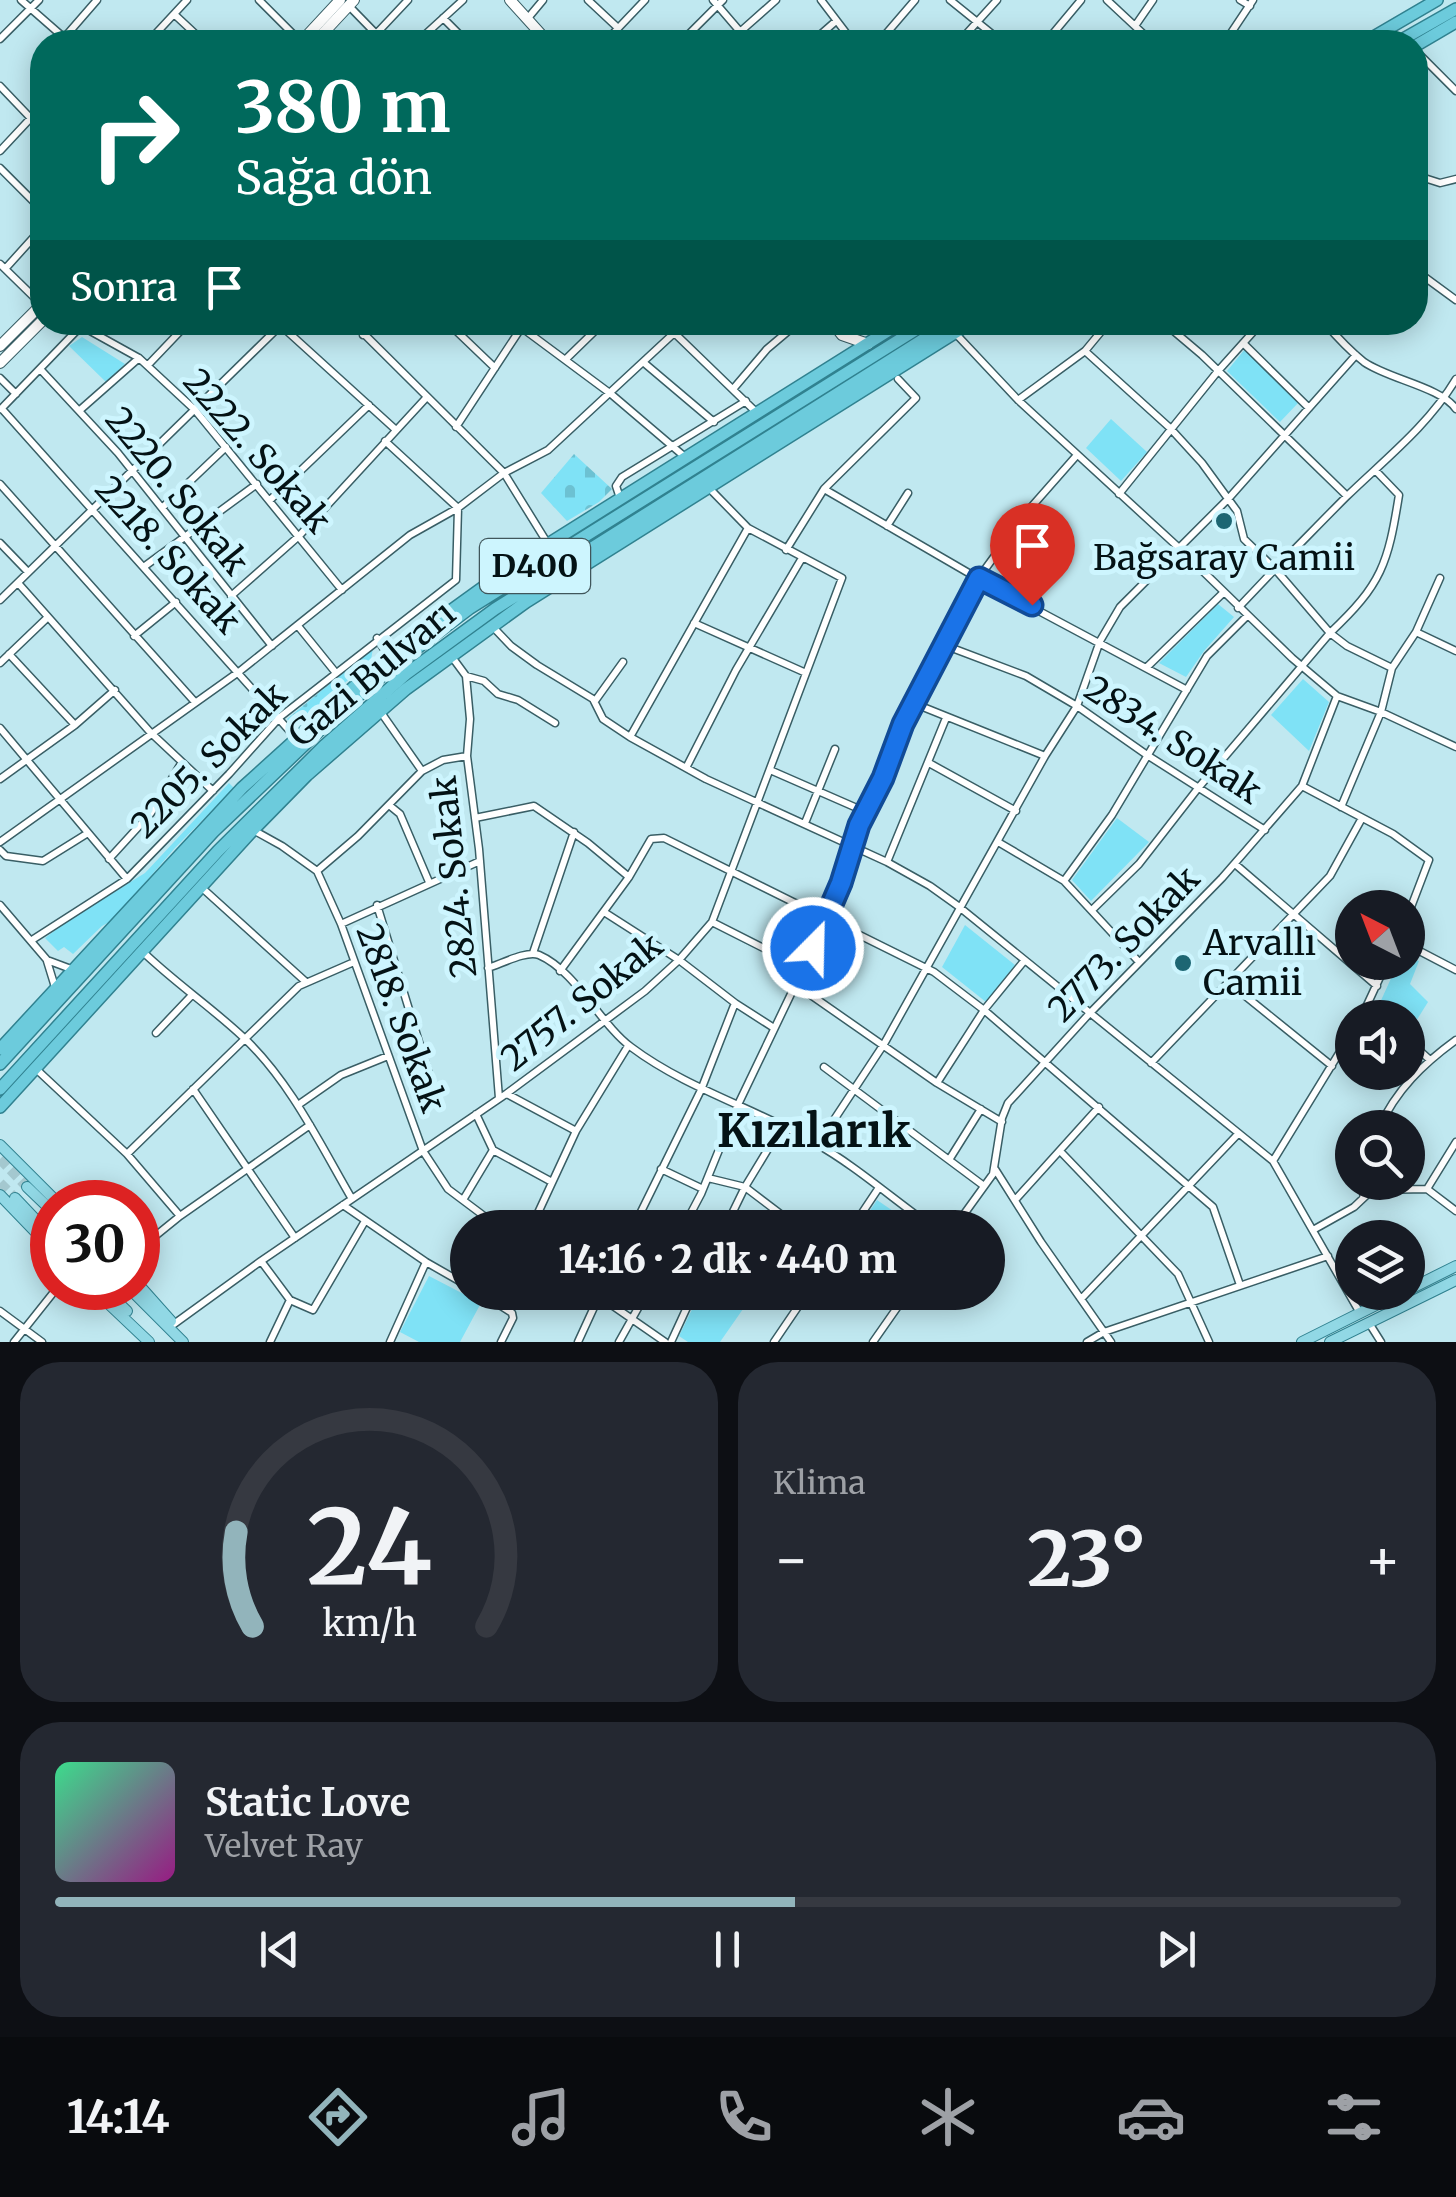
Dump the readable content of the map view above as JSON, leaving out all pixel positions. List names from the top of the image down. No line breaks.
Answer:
{"streets":{"highway":["D400","Gazi Bulvarı"],"street":["2222. Sokak","2220. Sokak","2218. Sokak","2834. Sokak","2205. Sokak","2824. Sokak","2773. Sokak","2757. Sokak","2818. Sokak"]},"crossings":[["2222. Sokak","2205. Sokak"],["2220. Sokak","2205. Sokak"],["2218. Sokak","2205. Sokak"],["2834. Sokak","2773. Sokak"],["2824. Sokak","2757. Sokak"],["2757. Sokak","2818. Sokak"]],"districts":["Kızılarık"],"places":["Bağsaray Camii","Arvallı Camii"],"north":"top left","page":{"turn":["380 m","Sağa dön"],"then":"Sonra","limit":"30","trip":"14:16 · 2 dk · 440 m","tile":"Klima","heat":["−","23°","+"],"song":["Static Love","Velvet Ray"],"tabs":"14:14","gauge":["24","km/h"]}}
